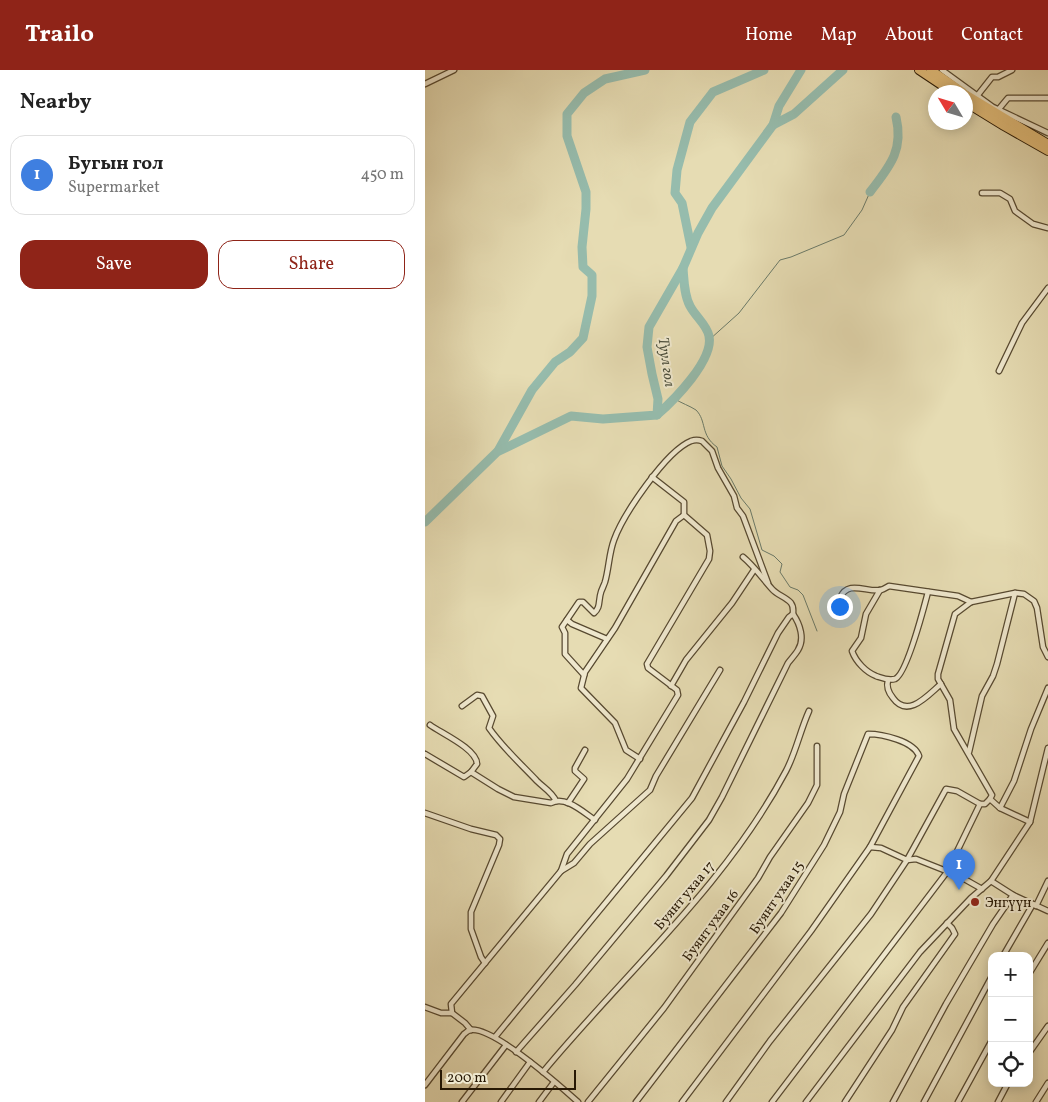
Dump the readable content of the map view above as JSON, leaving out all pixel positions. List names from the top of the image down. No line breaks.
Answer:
{"streets":{"street":["Буянт ухаа 17","Буянт ухаа 15","Буянт ухаа 16"]},"water":["Туул гол"],"places":["Энгүүн"],"scale_bar":"200 m","north":"top left","page":{"header":"Trailo","nav":["Home","Map","About","Contact"],"heading":"Nearby","list":[{"mark":"1","name":"Бугын гол","note":"Supermarket","value":"450 m"}],"buttons":["Save","Share"],"pins":"1","map_buttons":["+","−"],"scale":"200 m"}}
